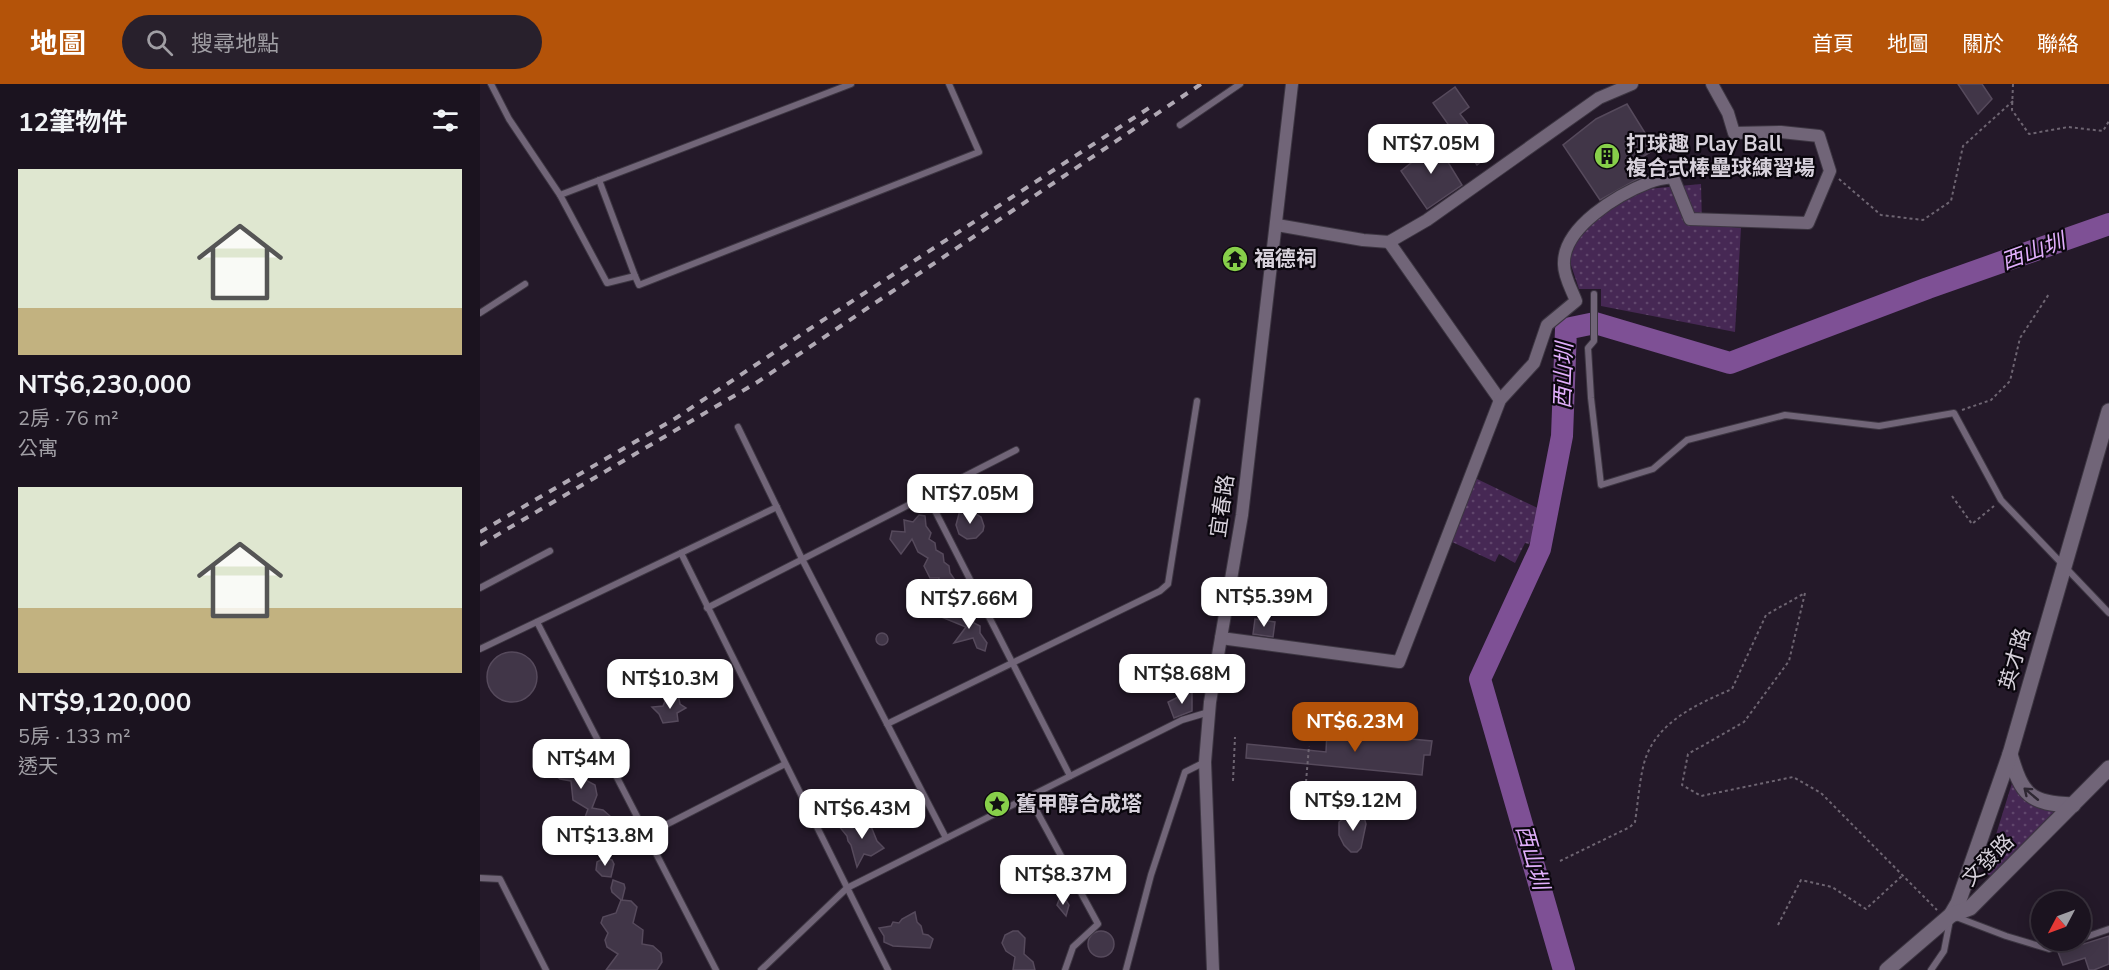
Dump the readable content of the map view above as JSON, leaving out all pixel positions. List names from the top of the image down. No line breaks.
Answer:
{"streets":{"street":["宜春路","英才路","文發路"]},"crossings":[["英才路","文發路"]],"water":["西山圳"],"places":{"building":["打球趣 Play Ball 複合式棒壘球練習場"],"temple":["福德祠"],"place":["舊甲醇合成塔"]},"north":"bottom left","page":{"header":"地圖","search":"搜尋地點","nav":["首頁","地圖","關於","聯絡"],"heading":"12筆物件","price":["NT$7.05M","NT$7.05M","NT$5.39M","NT$7.66M","NT$8.68M","NT$10.3M","NT$6.23M","NT$4M","NT$9.12M","NT$6.43M","NT$13.8M","NT$8.37M"],"list":[{"name":"NT$6,230,000","note":"2房 · 76 m² · 公寓"},{"name":"NT$9,120,000","note":"5房 · 133 m² · 透天"}]}}
